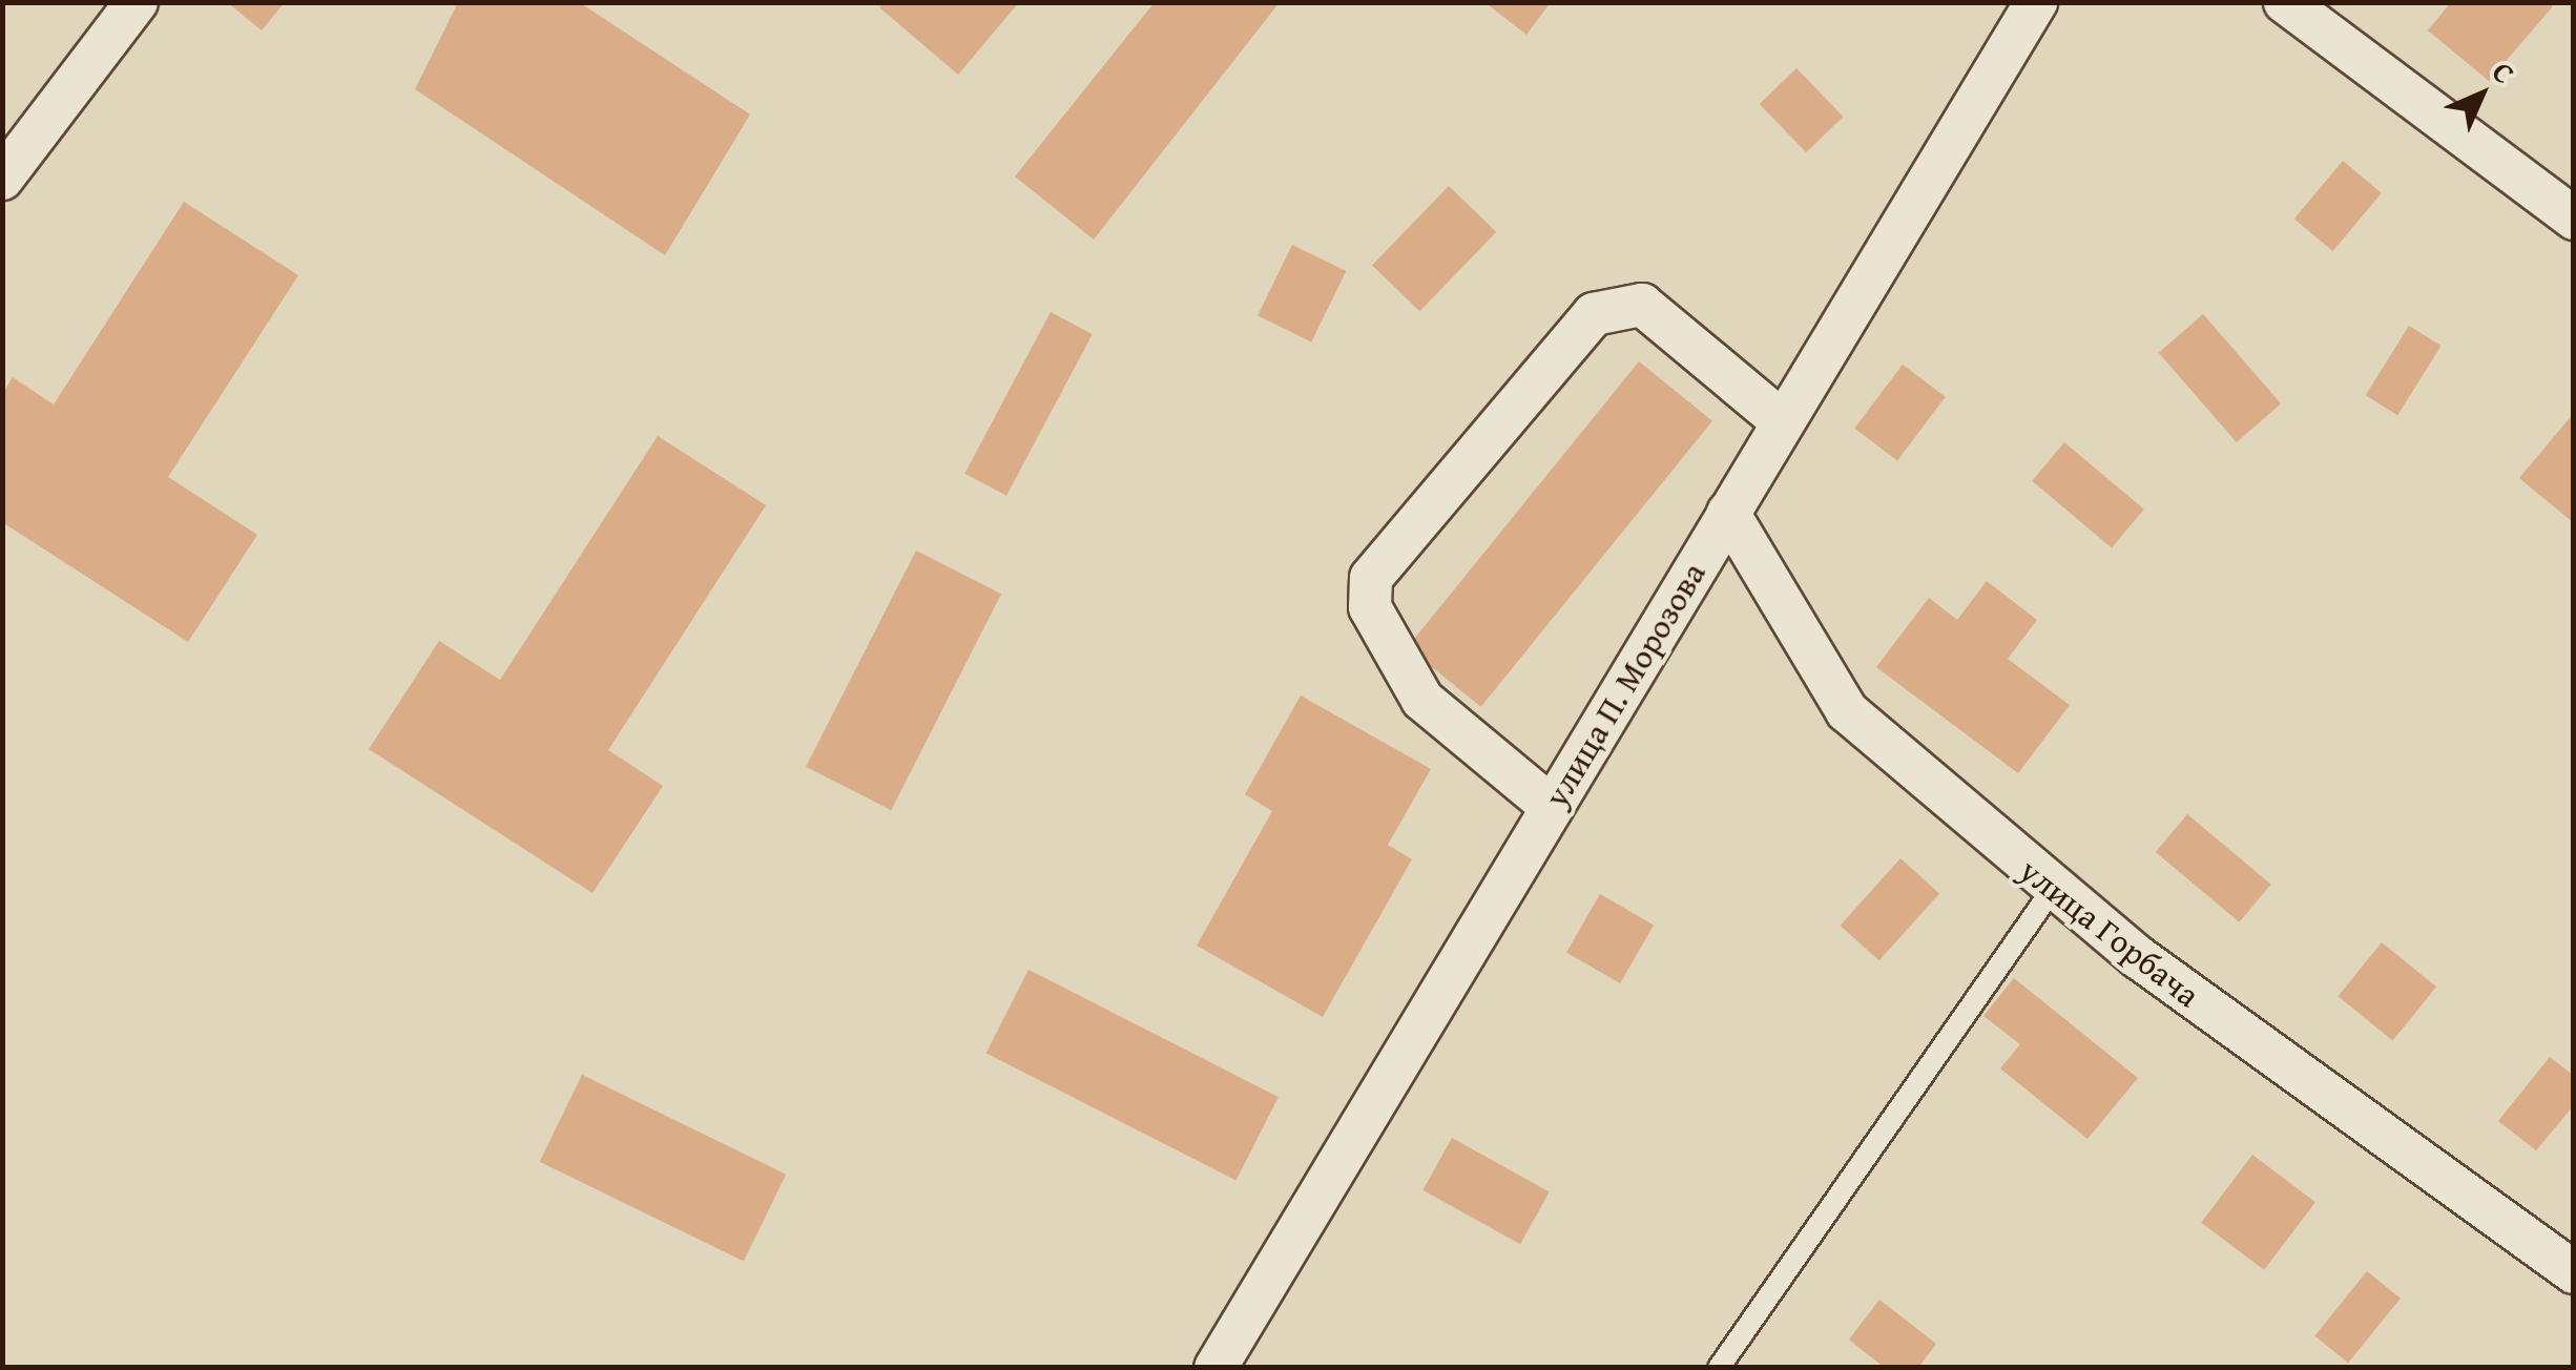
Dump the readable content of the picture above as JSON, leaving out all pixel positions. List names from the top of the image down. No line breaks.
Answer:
{"streets":{"street":["улица П. Морозова","улица Горбача"]},"crossings":[["улица П. Морозова","улица Горбача"]],"north":"top right"}
